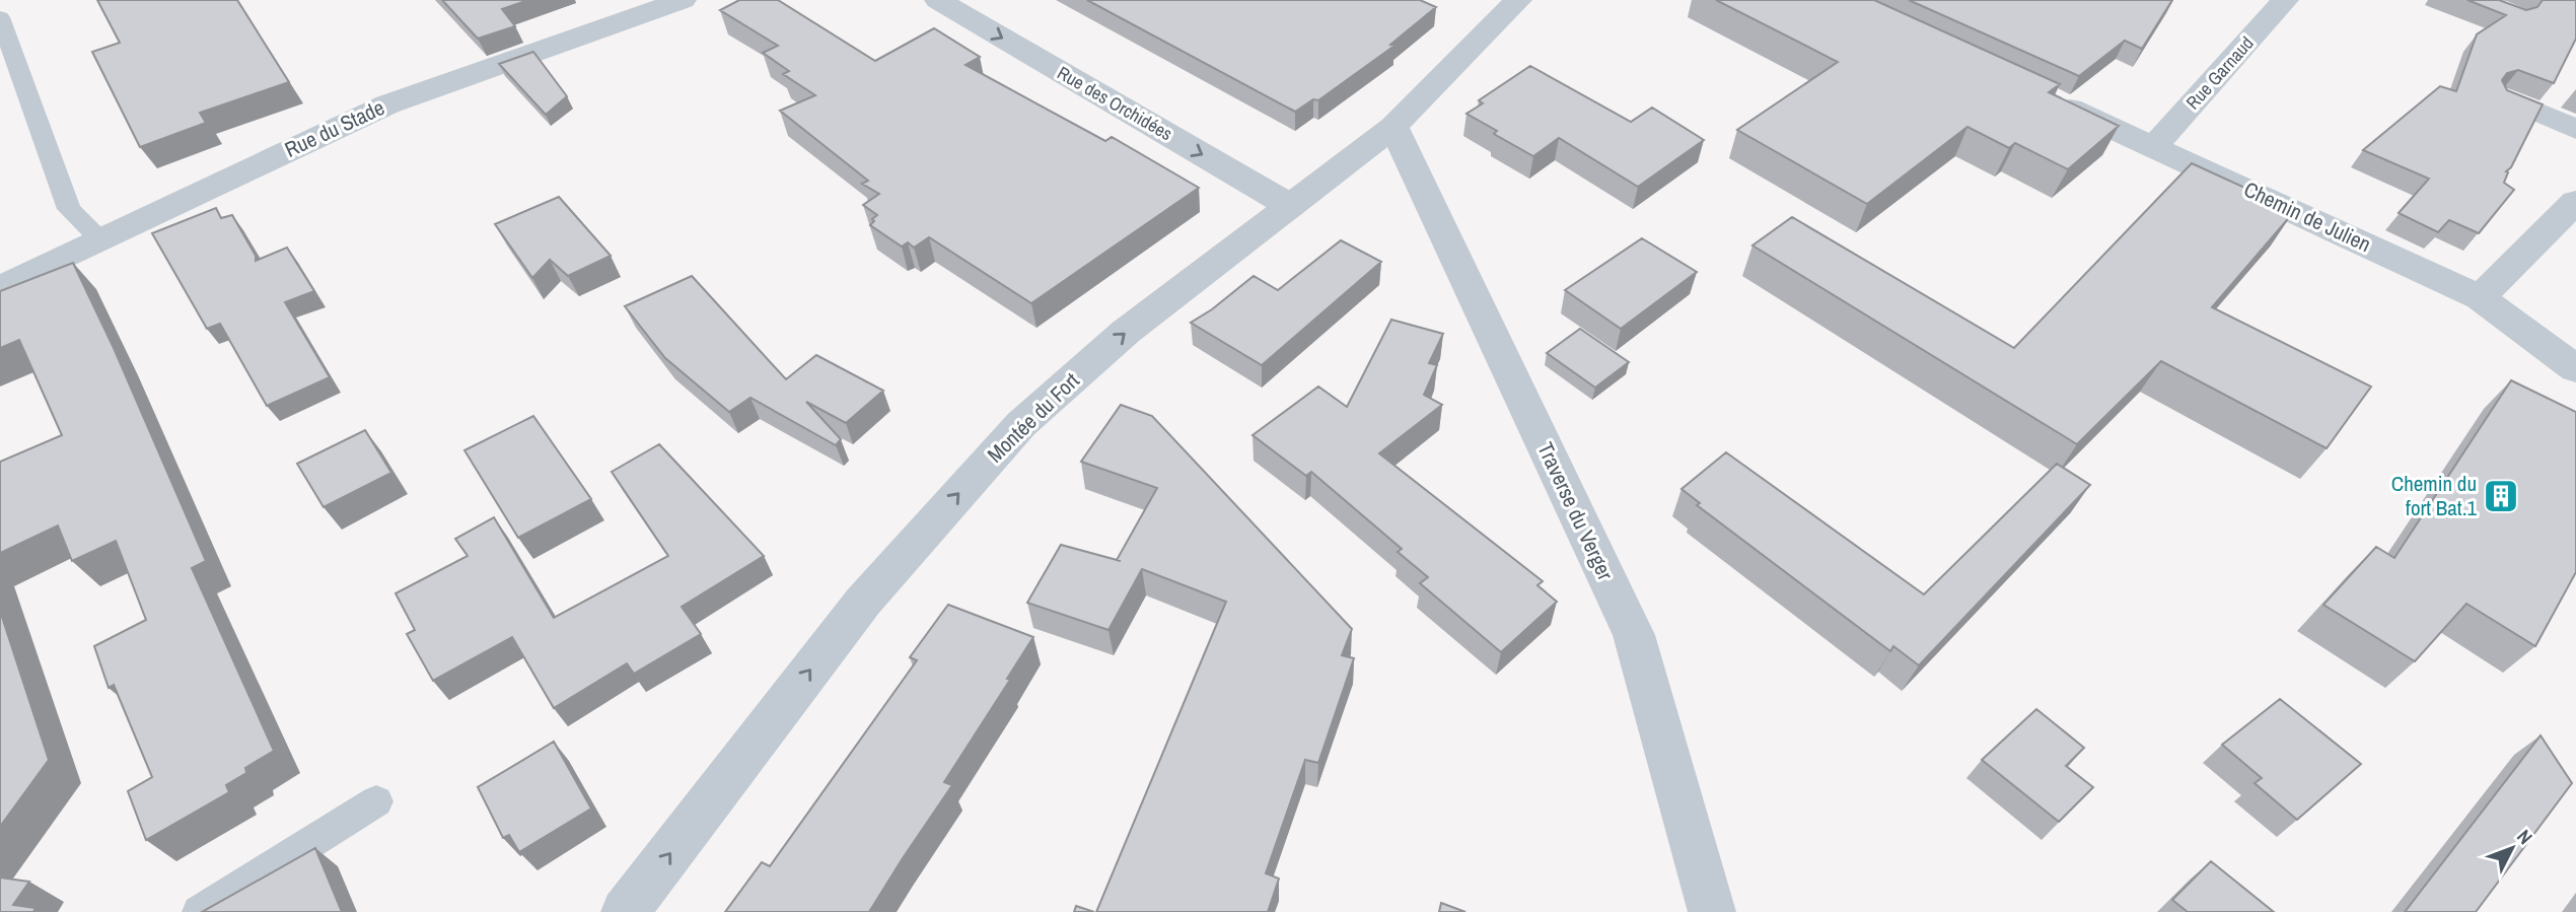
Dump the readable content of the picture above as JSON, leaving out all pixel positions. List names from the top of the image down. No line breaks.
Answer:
{"streets":{"street":["Rue Garnaud","Rue des Orchidées","Rue du Stade","Chemin de Julien","Montée du Fort","Traverse du Verger"]},"crossings":[["Rue Garnaud","Chemin de Julien"],["Rue des Orchidées","Montée du Fort"],["Montée du Fort","Traverse du Verger"]],"one_way":["Rue des Orchidées","Montée du Fort"],"places":{"building":["Chemin du fort Bat.1"]},"north":"top right"}
